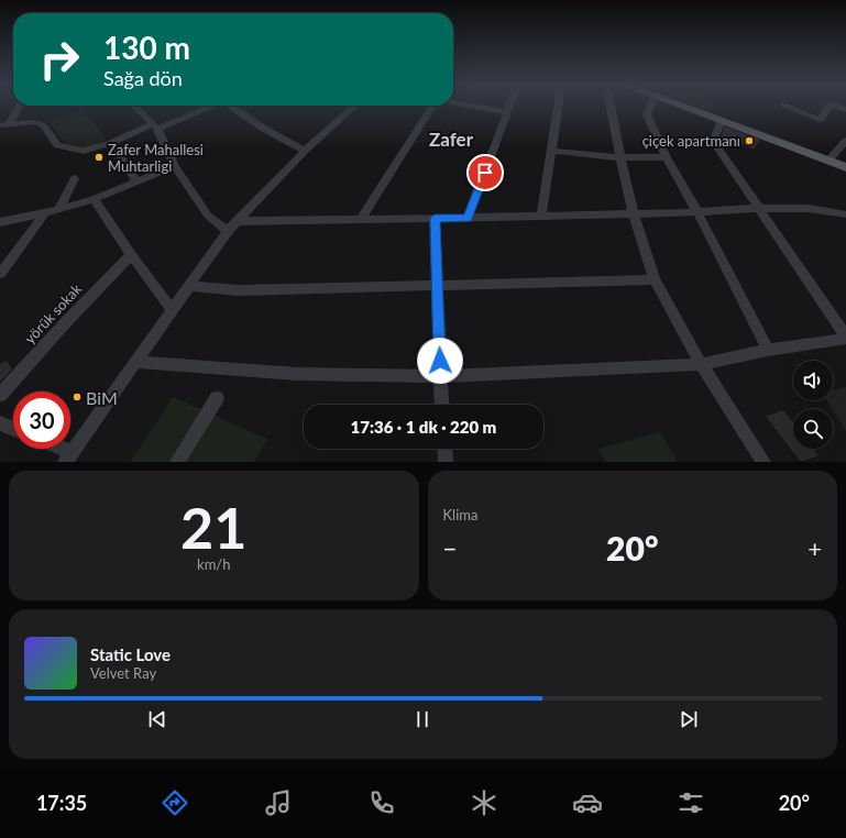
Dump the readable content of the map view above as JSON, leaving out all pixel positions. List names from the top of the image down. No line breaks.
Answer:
{"streets":{"street":["yörük sokak"]},"districts":["Zafer"],"places":["çiçek apartmanı","Zafer Mahallesi Muhtarligi","BiM"],"page":{"turn":["130 m","Sağa dön"],"limit":"30","trip":"17:36 · 1 dk · 220 m","tile":[["21","km/h"],"Klima"],"heat":["−","20°","+"],"song":["Static Love","Velvet Ray"],"tabs":["17:35","20°"]}}
